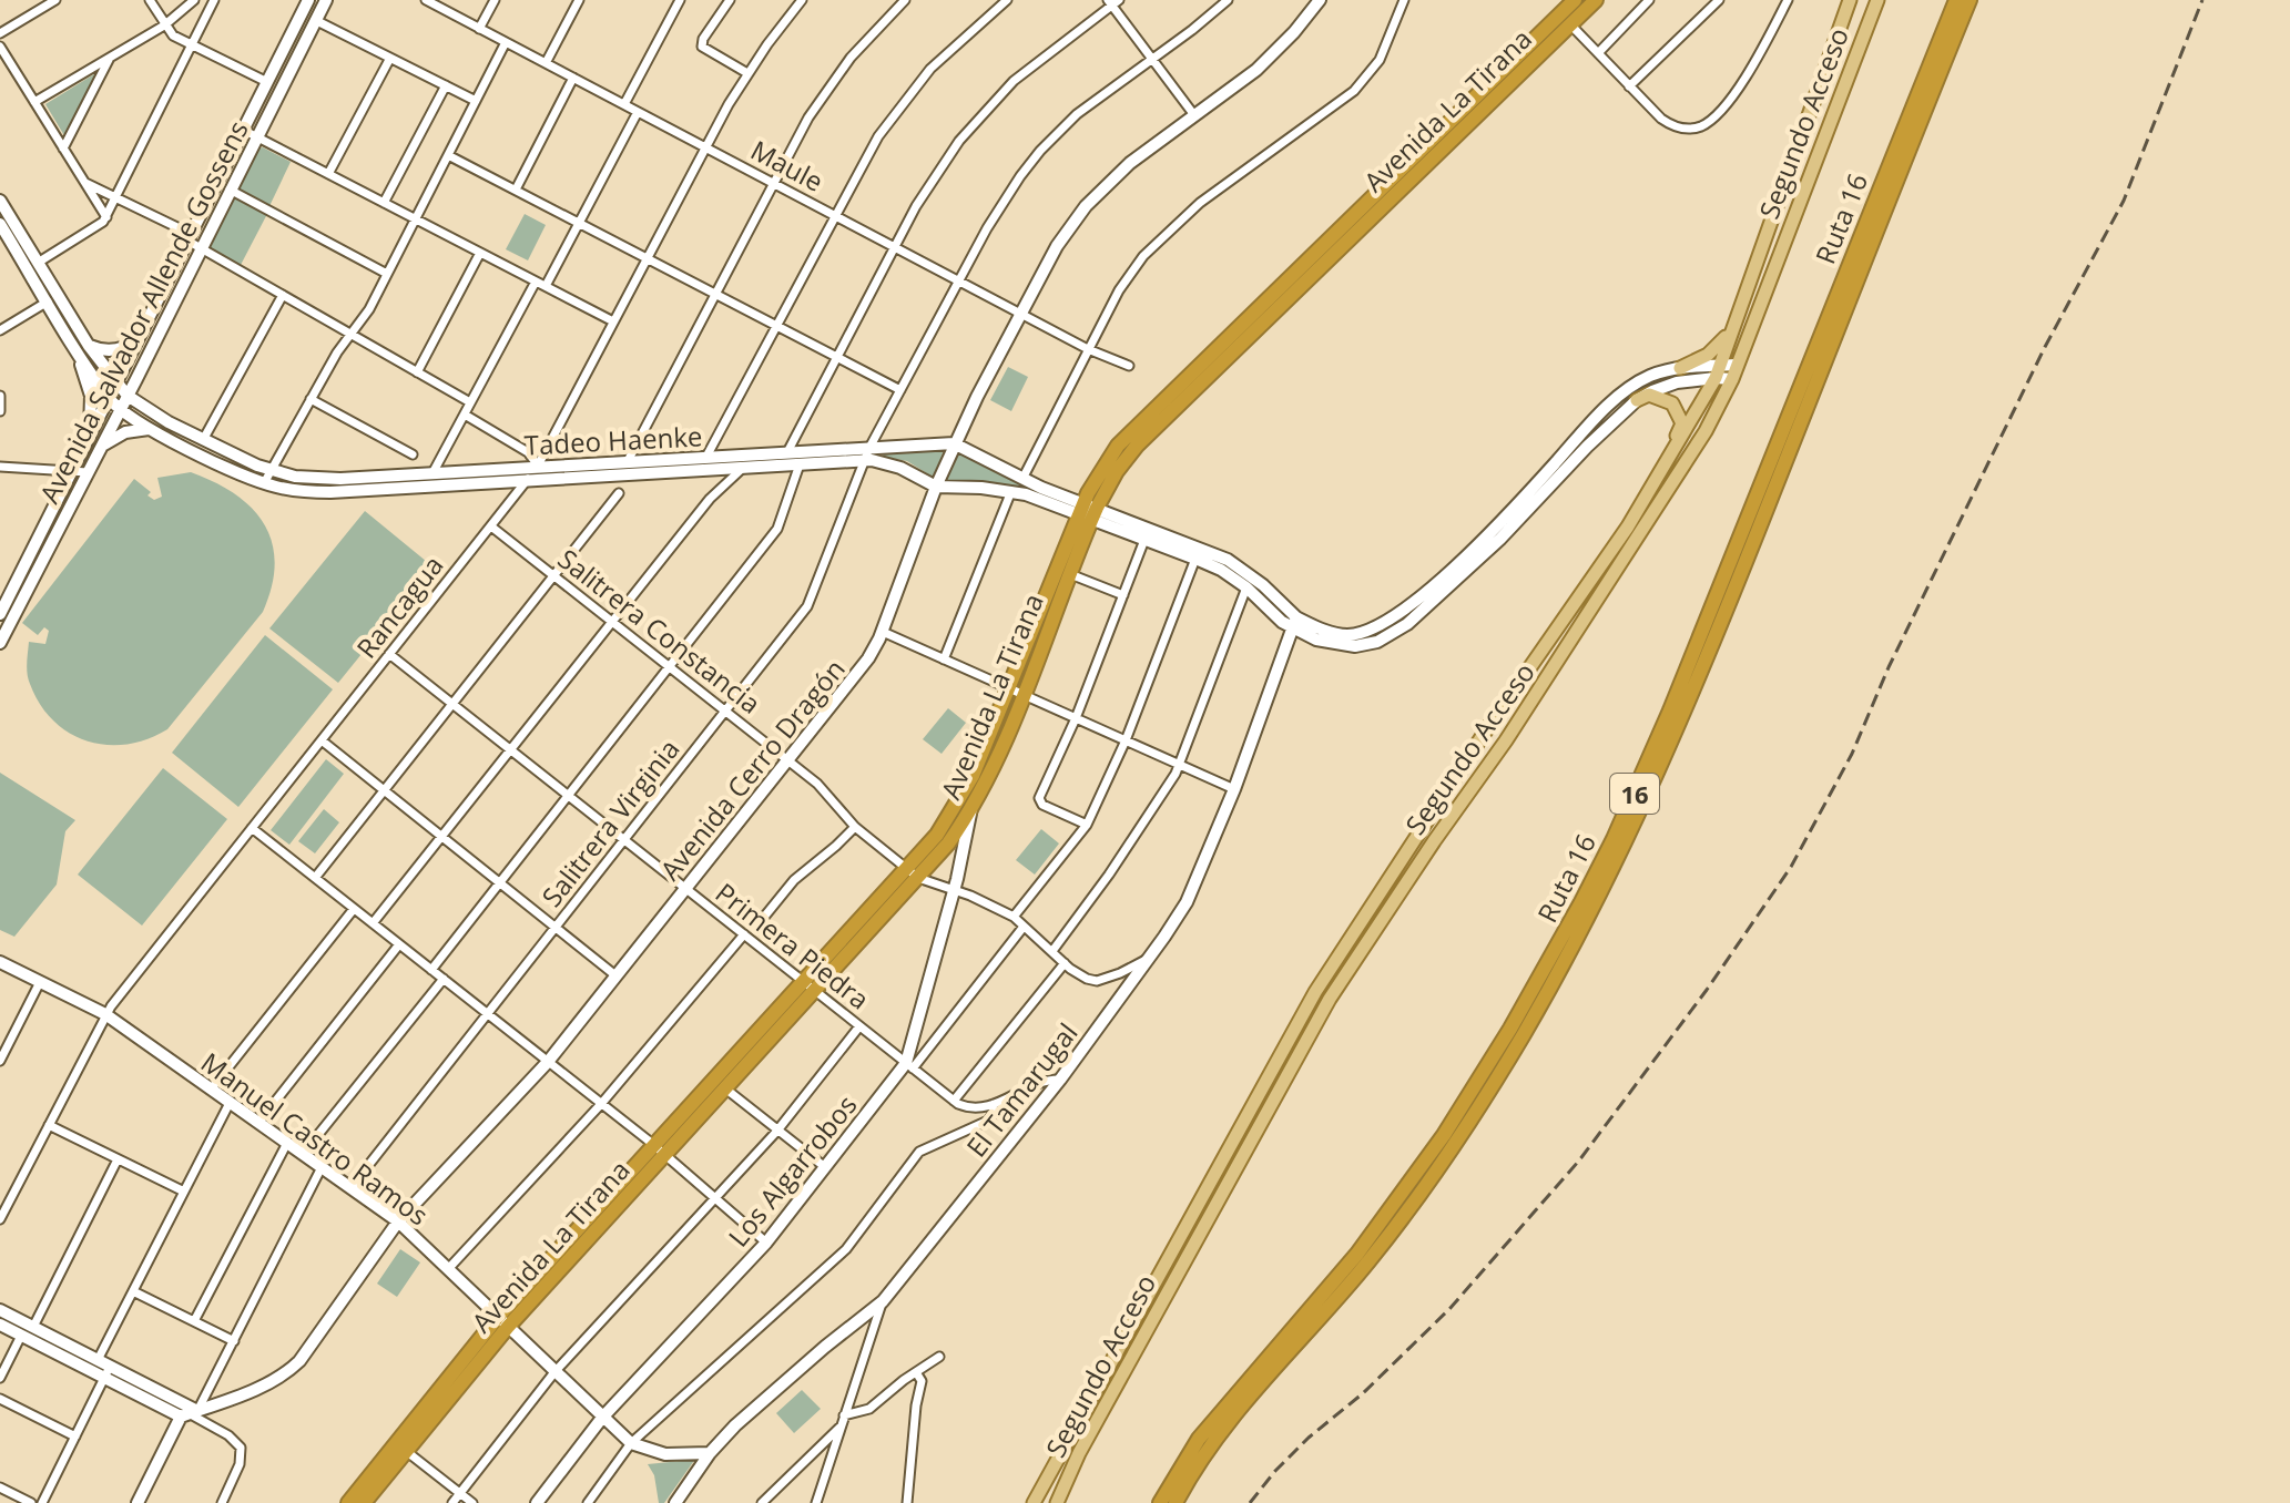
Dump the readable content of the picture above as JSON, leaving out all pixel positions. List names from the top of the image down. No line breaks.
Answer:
{"streets":{"highway":["Avenida La Tirana","Ruta 16","16"],"main road":["Segundo Acceso"],"street":["Maule","Avenida Salvador Allende Gossens","Tadeo Haenke","Rancagua","Salitrera Constancia","Avenida Cerro Dragón","Salitrera Virginia","Primera Piedra","El Tamarugal","Manuel Castro Ramos","Los Algarrobos"]},"crossings":[["Avenida La Tirana","Tadeo Haenke"],["Avenida La Tirana","Salitrera Constancia"],["Avenida La Tirana","Primera Piedra"],["Avenida La Tirana","Manuel Castro Ramos"],["Avenida La Tirana","Los Algarrobos"],["Maule","Rancagua"],["Maule","Avenida Cerro Dragón"],["Maule","Salitrera Virginia"],["Avenida Salvador Allende Gossens","Tadeo Haenke"],["Tadeo Haenke","Rancagua"],["Tadeo Haenke","Avenida Cerro Dragón"],["Tadeo Haenke","Salitrera Virginia"],["Tadeo Haenke","El Tamarugal"],["Rancagua","Salitrera Constancia"],["Rancagua","Primera Piedra"],["Rancagua","Manuel Castro Ramos"],["Salitrera Constancia","Avenida Cerro Dragón"],["Salitrera Constancia","Salitrera Virginia"],["Salitrera Constancia","El Tamarugal"],["Salitrera Constancia","Los Algarrobos"],["Avenida Cerro Dragón","Primera Piedra"],["Avenida Cerro Dragón","Manuel Castro Ramos"],["Salitrera Virginia","Primera Piedra"],["Salitrera Virginia","Manuel Castro Ramos"],["Primera Piedra","Los Algarrobos"],["El Tamarugal","Manuel Castro Ramos"],["Manuel Castro Ramos","Los Algarrobos"]]}
